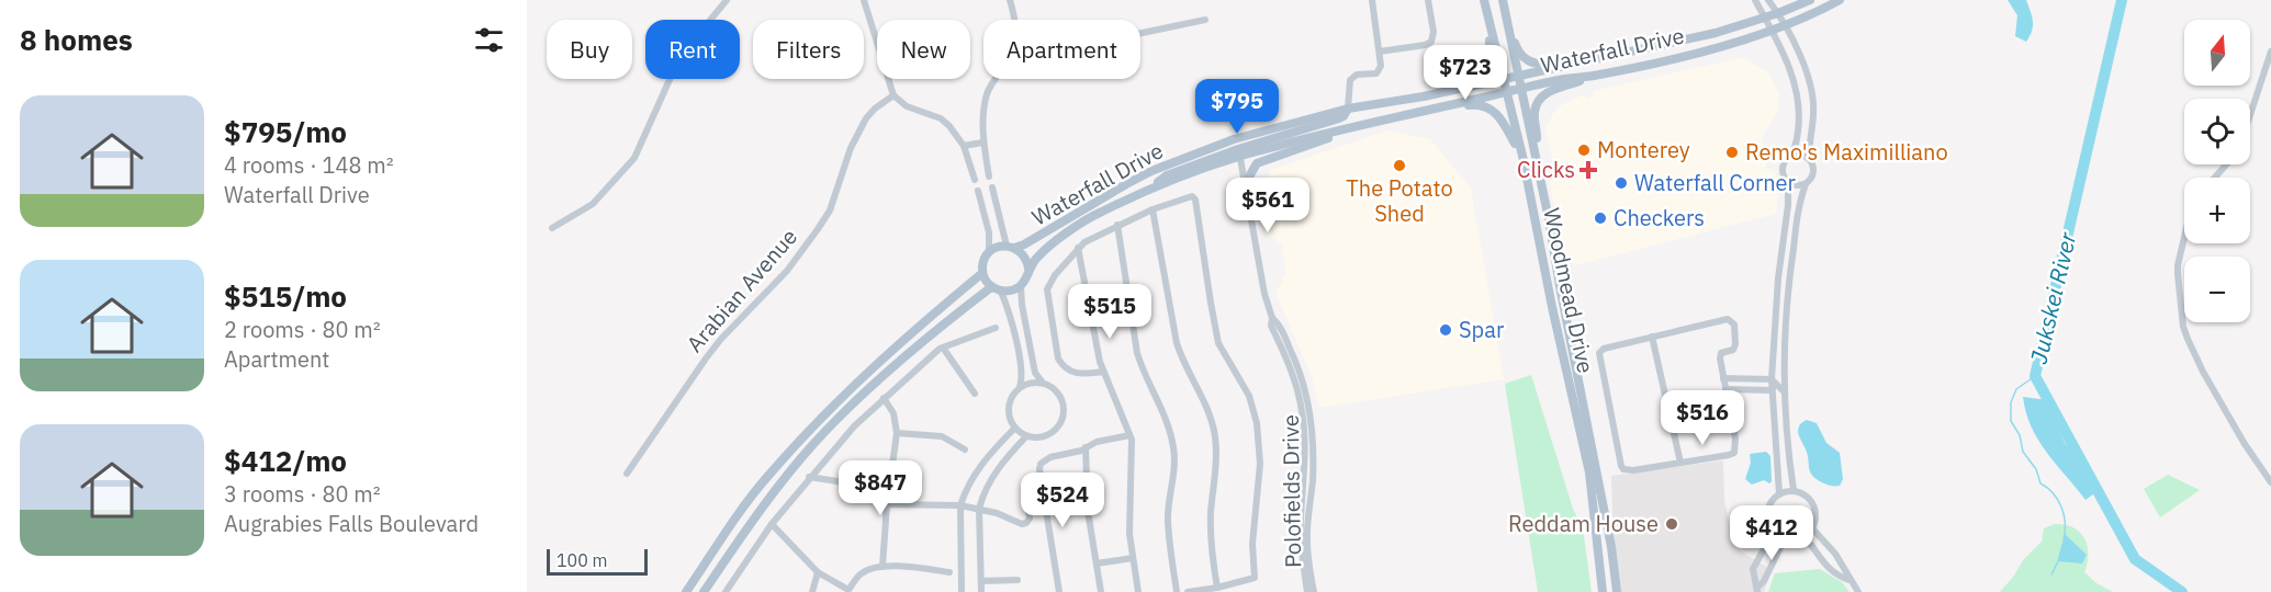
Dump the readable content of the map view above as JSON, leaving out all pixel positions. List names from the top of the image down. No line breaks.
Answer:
{"streets":{"main road":["Waterfall Drive","Woodmead Drive"],"street":["Arabian Avenue","Polofields Drive"]},"crossings":[["Waterfall Drive","Woodmead Drive"],["Waterfall Drive","Polofields Drive"]],"water":["Jukskei River"],"places":{"other":["Monterey","Remo's Maximilliano","The Potato Shed","Waterfall Corner","Checkers","Spar","Reddam House"],"health":["Clicks"]},"scale_bar":"100 m","north":"top","page":{"heading":"8 homes","map_buttons":["+","−"],"chip":["Buy","Rent","Filters","New","Apartment"],"price":["$723","$795","$561","$515","$516","$847","$524","$412"],"list":[{"name":"$795/mo","note":"4 rooms · 148 m² · Waterfall Drive"},{"name":"$515/mo","note":"2 rooms · 80 m² · Apartment"},{"name":"$412/mo","note":"3 rooms · 80 m² · Augrabies Falls Boulevard"}],"scale":"100 m"}}
